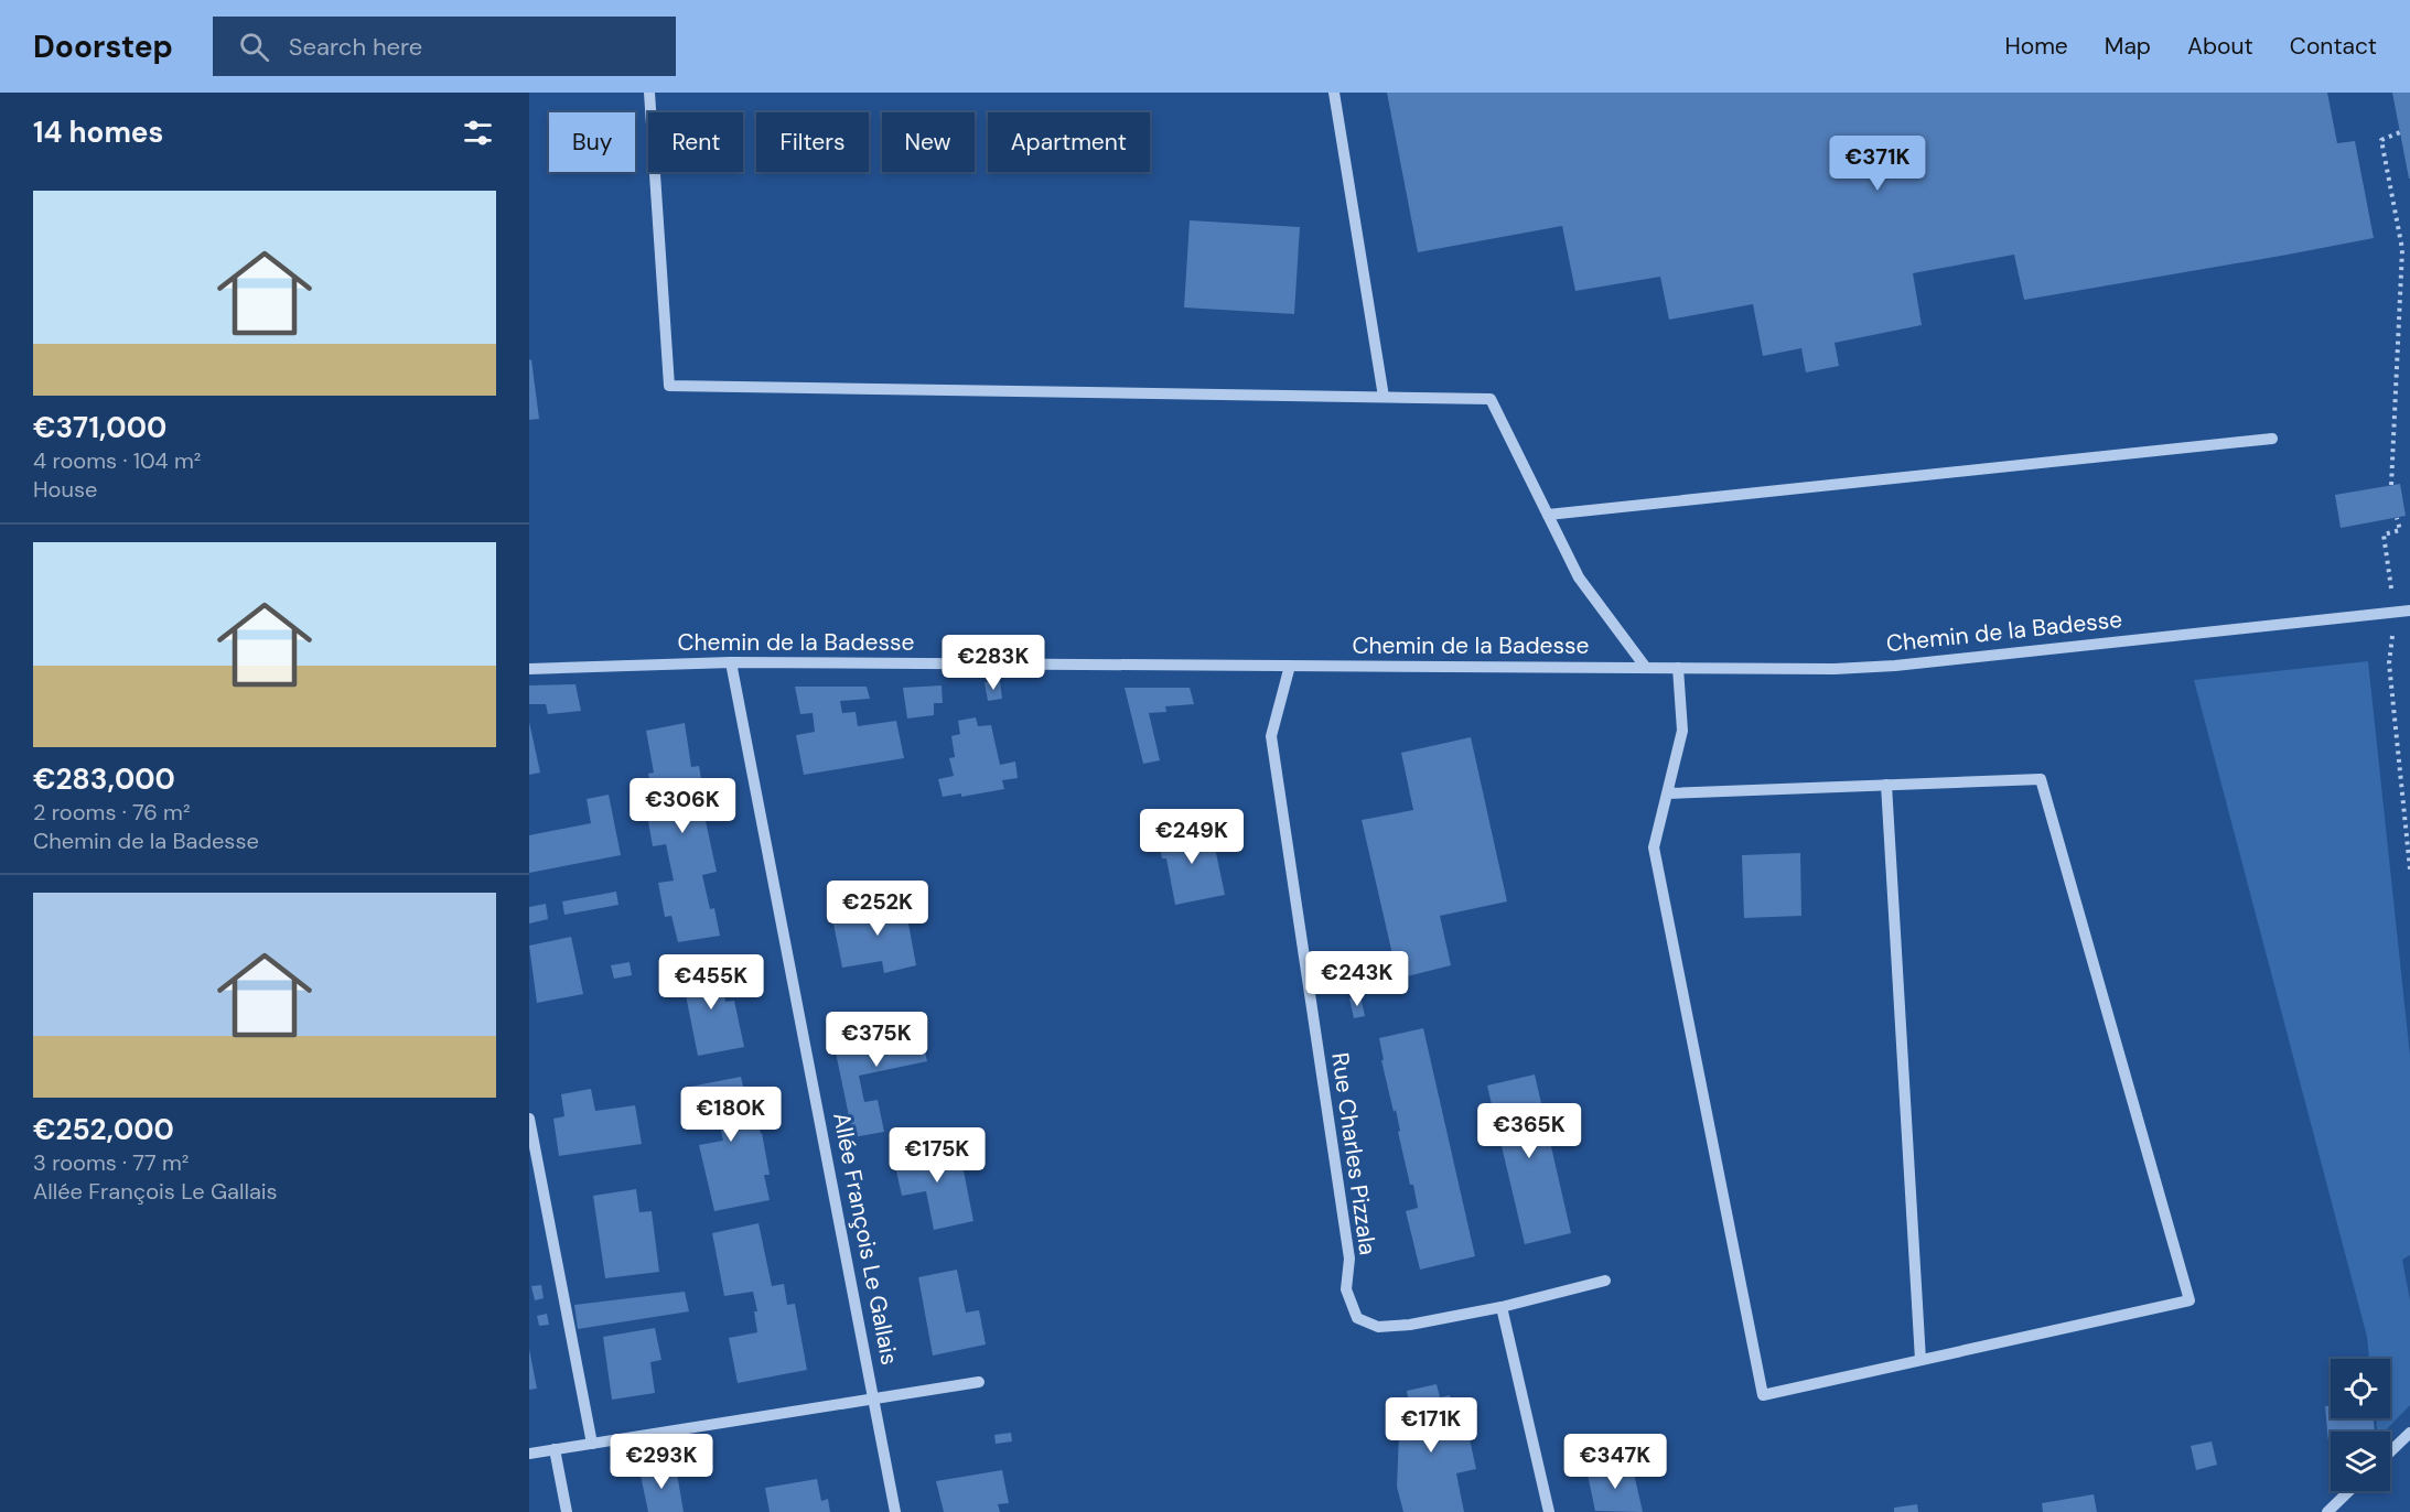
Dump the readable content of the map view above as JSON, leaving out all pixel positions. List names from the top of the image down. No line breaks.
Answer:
{"streets":{"street":["Chemin de la Badesse","Rue Charles Pizzala","Allée François Le Gallais"]},"crossings":[["Chemin de la Badesse","Rue Charles Pizzala"],["Chemin de la Badesse","Allée François Le Gallais"]],"page":{"header":"Doorstep","search":"Search here","nav":["Home","Map","About","Contact"],"heading":"14 homes","chip":["Buy","Rent","Filters","New","Apartment"],"price":["€371K","€283K","€306K","€249K","€252K","€243K","€455K","€375K","€180K","€365K","€175K","€171K","€293K","€347K"],"list":[{"name":"€371,000","note":"4 rooms · 104 m² · House"},{"name":"€283,000","note":"2 rooms · 76 m² · Chemin de la Badesse"},{"name":"€252,000","note":"3 rooms · 77 m² · Allée François Le Gallais"}]}}
